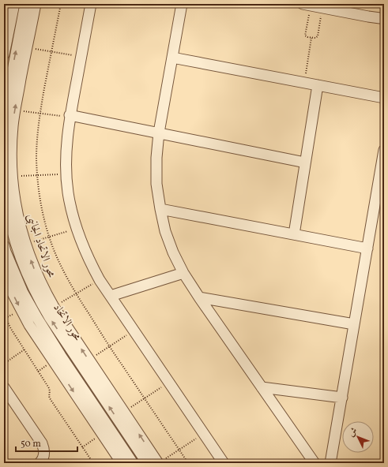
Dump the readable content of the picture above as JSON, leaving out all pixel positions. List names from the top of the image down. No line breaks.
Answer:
{"streets":{"street":["محور الاتحاد الجانبى","محور الاتحاد"]},"crossings":[["محور الاتحاد الجانبى","محور الاتحاد"]],"scale_bar":"50 m","north":"top left"}
